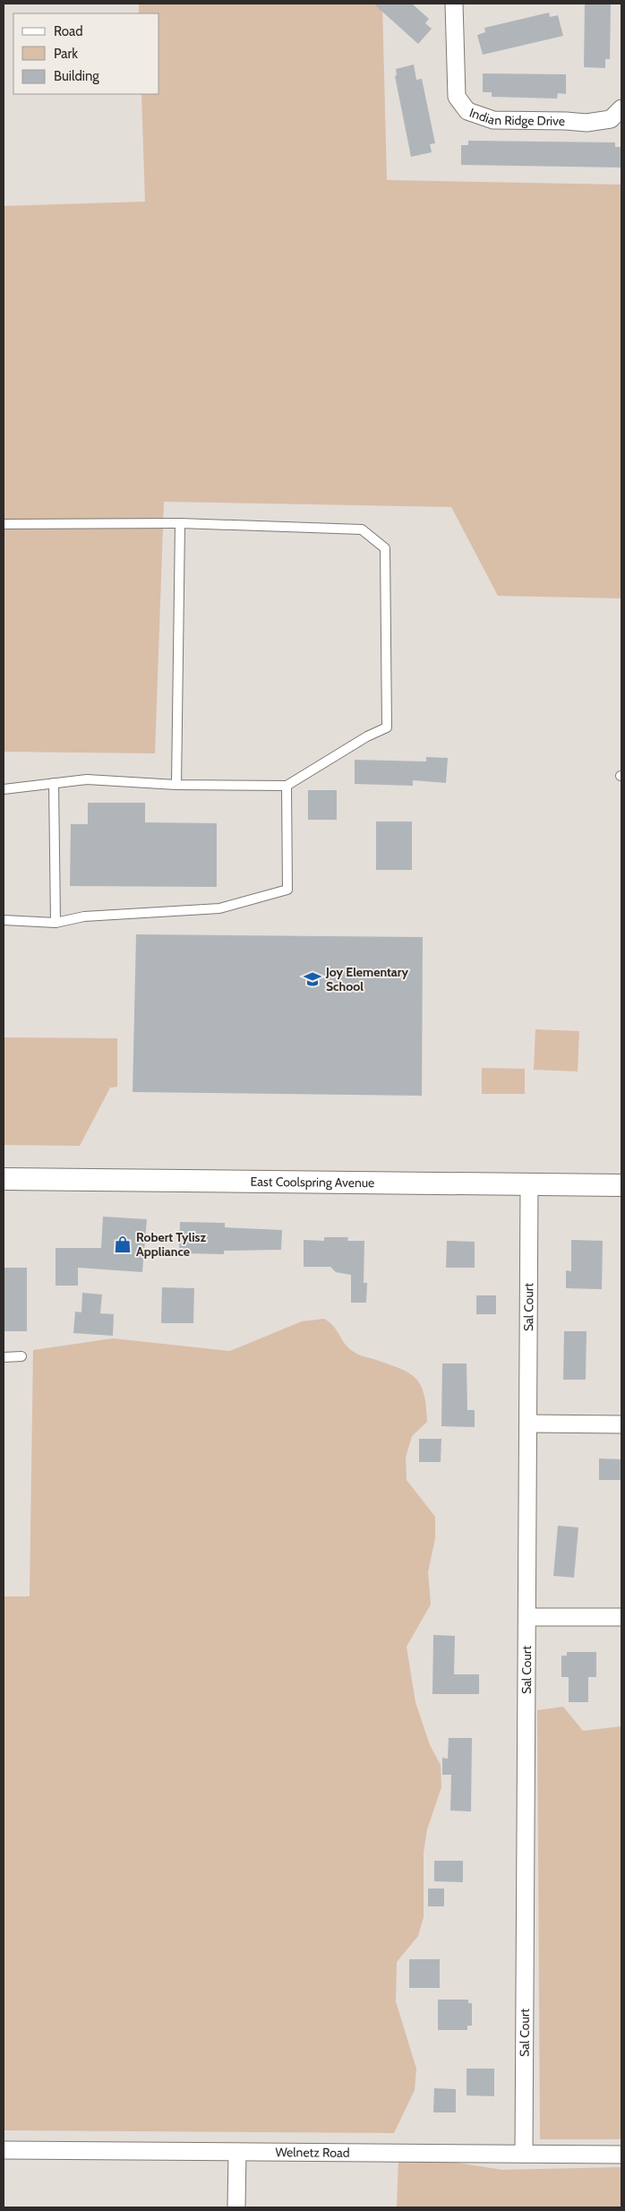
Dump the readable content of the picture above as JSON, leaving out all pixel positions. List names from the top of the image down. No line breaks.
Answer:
{"streets":{"street":["Indian Ridge Drive","East Coolspring Avenue","Sal Court","Welnetz Road"]},"crossings":[["East Coolspring Avenue","Sal Court"],["Sal Court","Welnetz Road"]],"places":{"school or university":["Joy Elementary School"],"shop":["Robert Tylisz Appliance"]},"legend":["Road","Park","Building"]}
